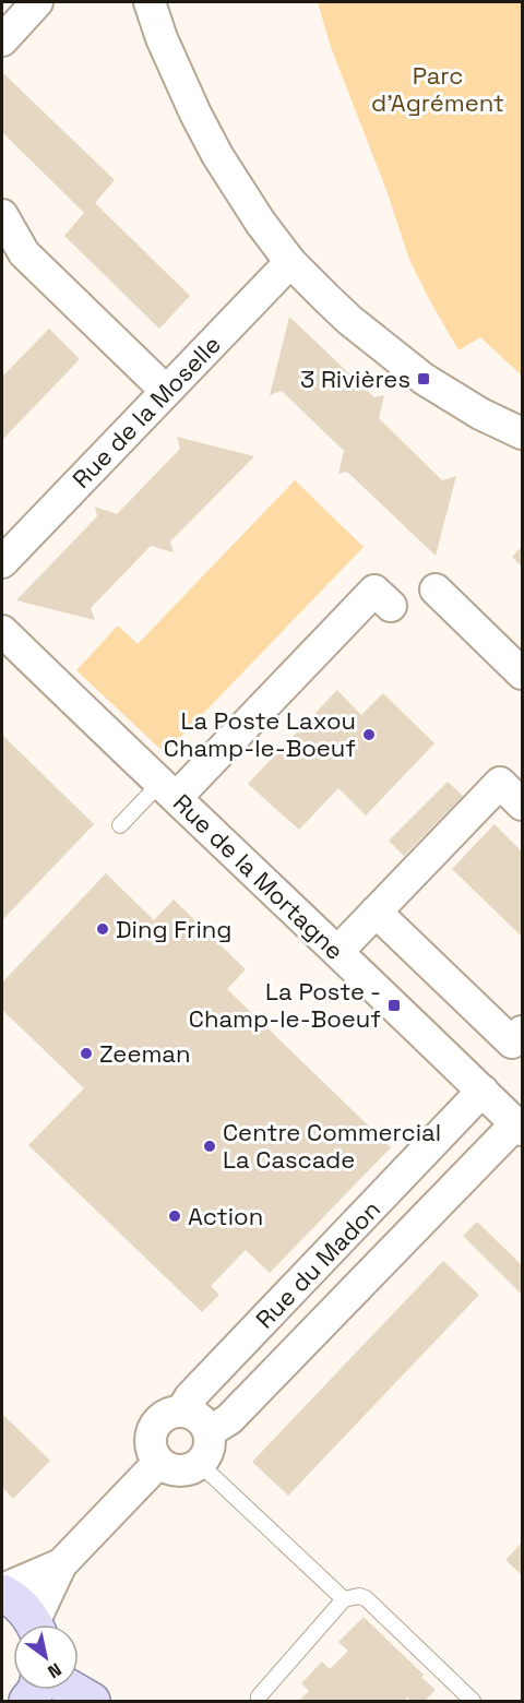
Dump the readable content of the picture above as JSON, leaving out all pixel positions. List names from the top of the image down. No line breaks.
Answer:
{"streets":{"street":["Rue de la Moselle","Rue de la Mortagne","Rue du Madon"]},"crossings":[["Rue de la Mortagne","Rue du Madon"]],"parks":["Parc d'Agrément"],"places":{"transit":["3 Rivières","La Poste - Champ-le-Boeuf"],"other":["La Poste Laxou Champ-le-Boeuf","Ding Fring","Zeeman","Centre Commercial La Cascade","Action"]},"north":"bottom right"}
